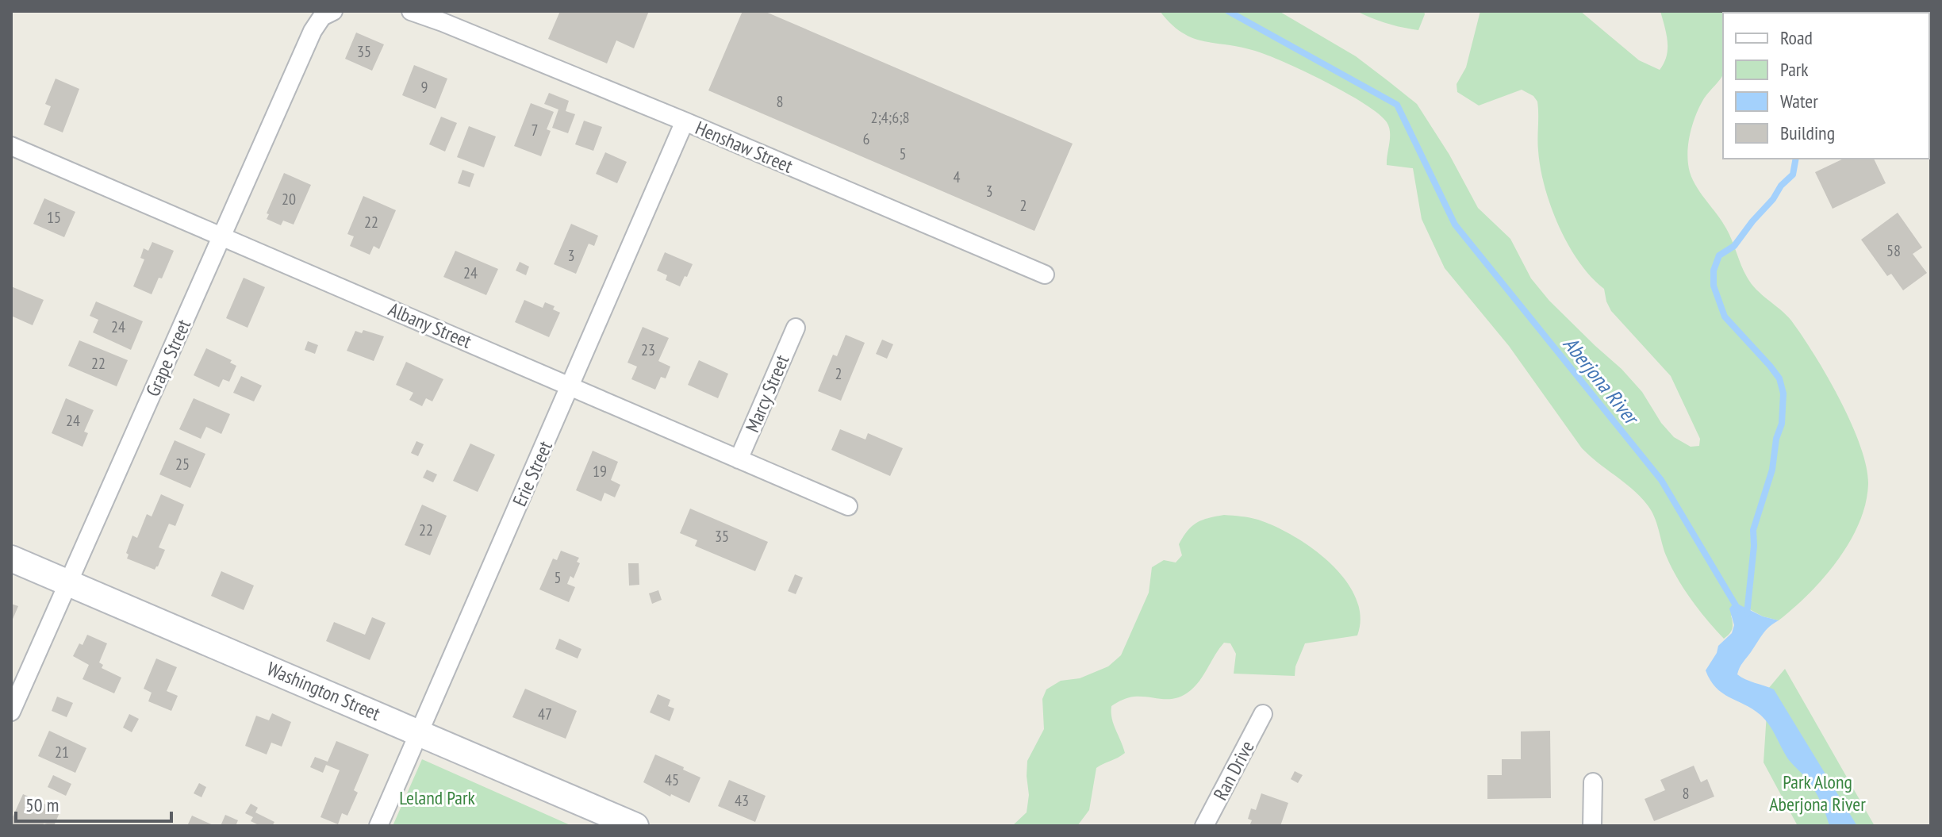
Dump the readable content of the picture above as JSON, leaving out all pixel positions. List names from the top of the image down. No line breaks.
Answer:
{"streets":{"main road":["Washington Street"],"street":["Henshaw Street","Albany Street","Grape Street","Marcy Street","Erie Street","Ran Drive"]},"crossings":[["Henshaw Street","Erie Street"],["Albany Street","Grape Street"],["Albany Street","Marcy Street"],["Albany Street","Erie Street"],["Grape Street","Washington Street"],["Erie Street","Washington Street"]],"water":["Aberjona River"],"parks":["Park Along Aberjona River","Leland Park"],"house_numbers":["35","9","8","2;4;6;8","7","6","5","4","3","20","2","15","22","58","3","24","24","23","22","2","24","25","19","22","35","5","47","21","45","8","43"],"legend":["Road","Park","Water","Building"],"scale_bar":"50 m"}
